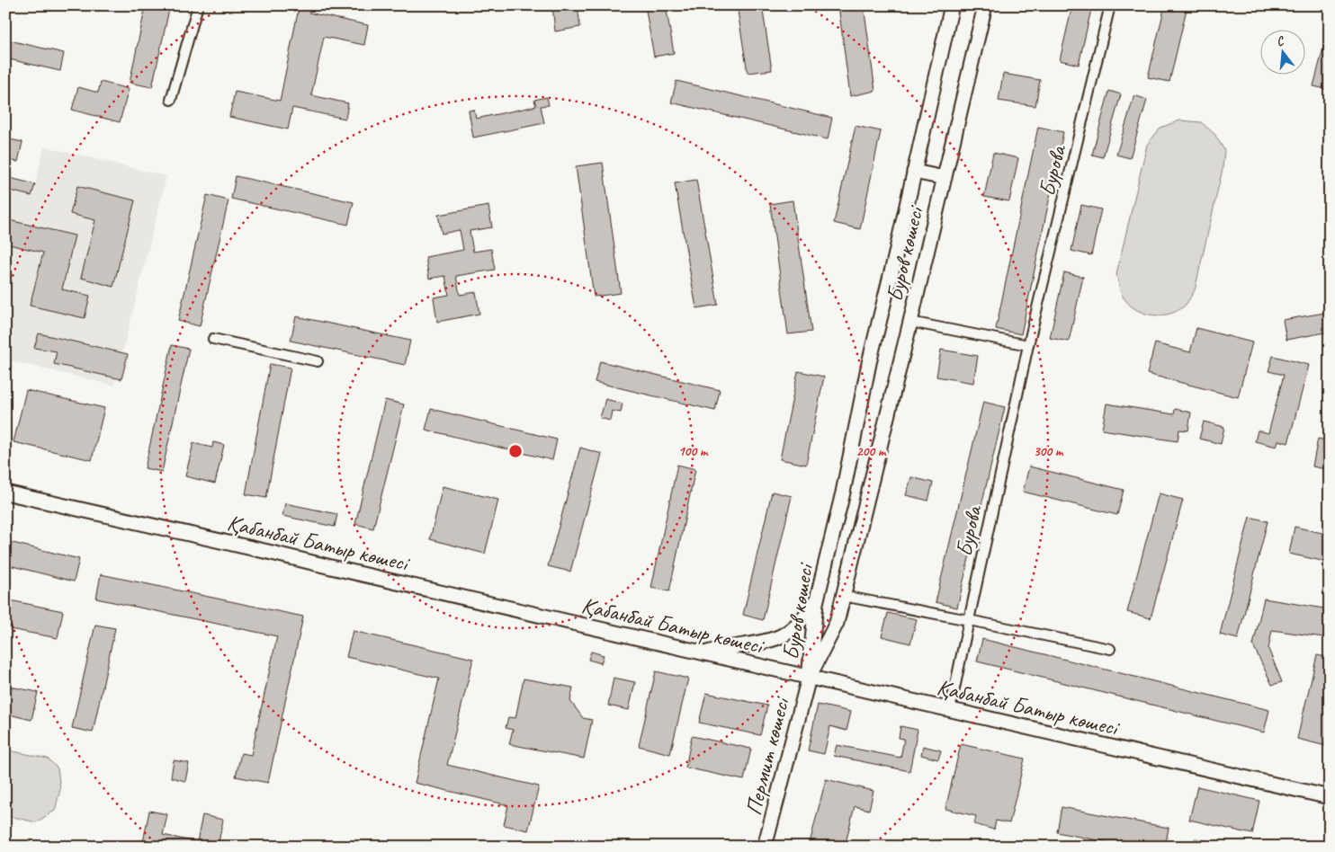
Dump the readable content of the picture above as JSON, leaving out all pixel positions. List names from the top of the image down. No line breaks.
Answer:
{"streets":{"main road":["Буров көшесі","Қабанбай Батыр көшесі","Пермит көшесі"],"street":["Бурова"]},"crossings":[["Бурова","Қабанбай Батыр көшесі"],["Буров көшесі","Қабанбай Батыр көшесі"],["Буров көшесі","Пермит көшесі"],["Қабанбай Батыр көшесі","Пермит көшесі"]],"north":"top","rings":["100 m","200 m","300 m"]}
